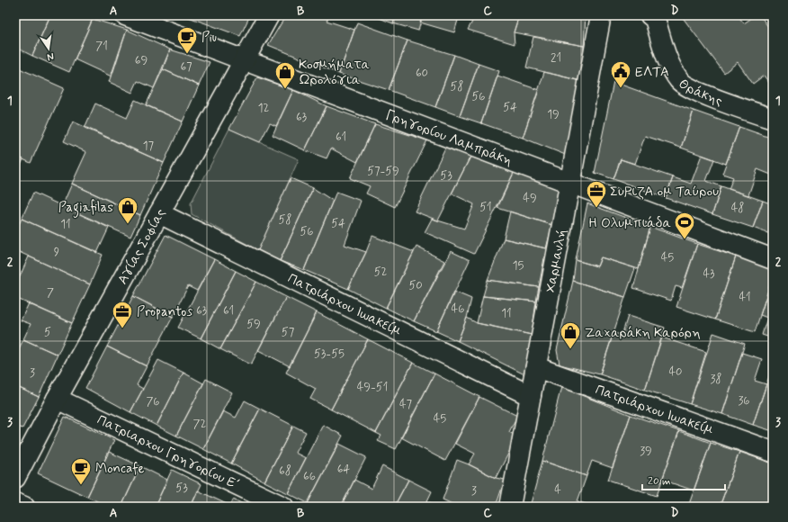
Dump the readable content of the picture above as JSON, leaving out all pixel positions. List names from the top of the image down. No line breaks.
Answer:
{"streets":{"street":["Θράκης","Γρηγορίου Λαμπράκη","Αγίας Σοφίας","Χαρμανλή","Πατριάρχου Ιωακείμ","Πατριαρχου Γρηγορίου Ε΄"]},"crossings":[["Γρηγορίου Λαμπράκη","Αγίας Σοφίας"],["Γρηγορίου Λαμπράκη","Χαρμανλή"],["Αγίας Σοφίας","Πατριάρχου Ιωακείμ"],["Αγίας Σοφίας","Πατριαρχου Γρηγορίου Ε΄"],["Χαρμανλή","Πατριάρχου Ιωακείμ"]],"places":{"cafe":["Piu","Moncafe"],"public building":["ΕΛΤΑ"],"shop":["Κοσμήματα Ωρολόγια","Pagiafilas","Ζαχαράκη Καρόρη"],"office":["ΣυΡιζΑ ομ Ταύρου","Propantos"],"sports":["Η Ολυμπιάδα"]},"house_numbers":["71","21","69","67","60","58","56","54","12","19","63","61","17","57-59","53","49","51","48","58","54","11","56","9","45","15","52","43","50","7","41","46","63","61","11","59","5","57","53-55","40","3","38","49-51","36","76","47","45","72","39","64","68","66","53","4","3"],"scale_bar":"20 m","north":"bottom","grid":{"columns":["A","B","C","D"],"rows":["1","2","3"]}}
